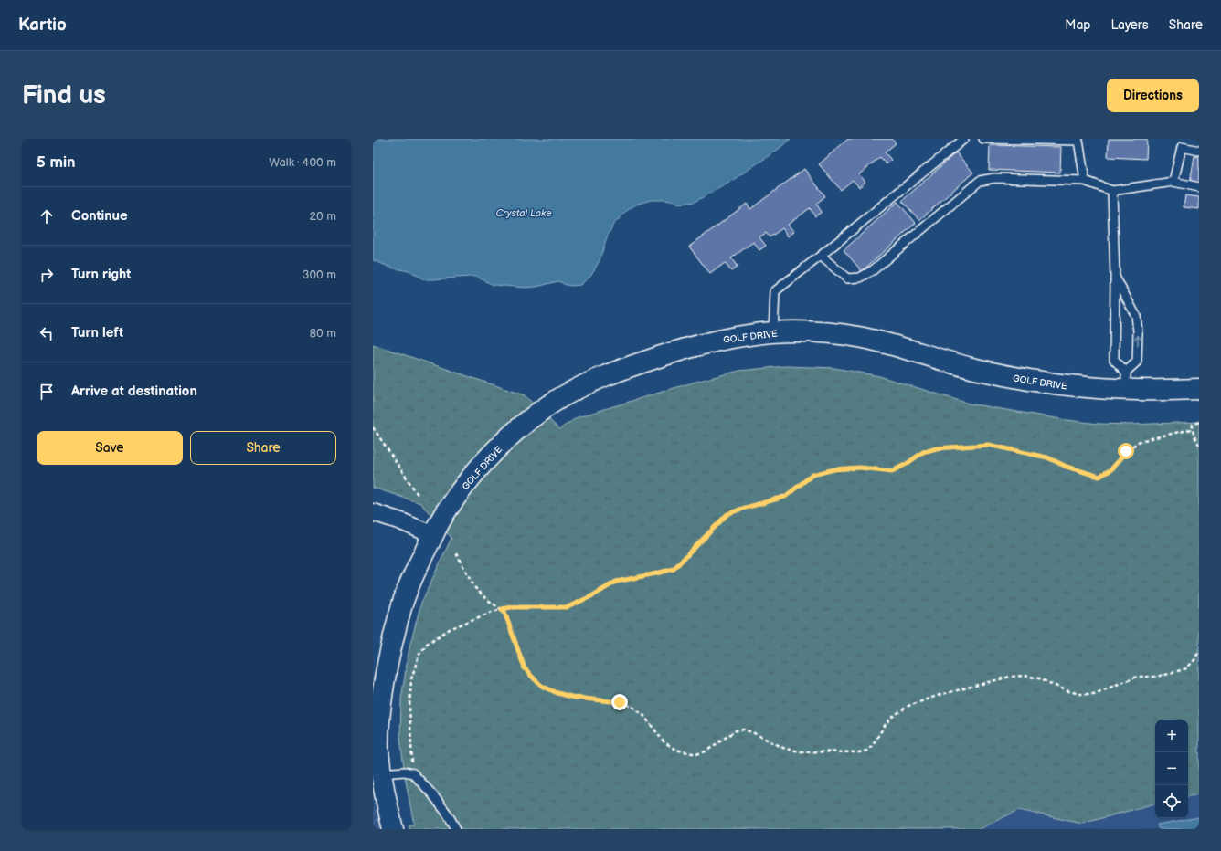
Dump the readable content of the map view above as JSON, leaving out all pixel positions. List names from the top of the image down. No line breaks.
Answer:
{"streets":{"street":["GOLF DRIVE"]},"water":["Crystal Lake"],"page":{"header":"Kartio","nav":["Map","Layers","Share"],"buttons":["Directions",["Save","Share"]],"title":"Find us","heading":["5 min","Walk · 400 m"],"list":[["Continue","20 m"],["Turn right","300 m"],["Turn left","80 m"],"Arrive at destination"],"map_buttons":["+","−"]}}
